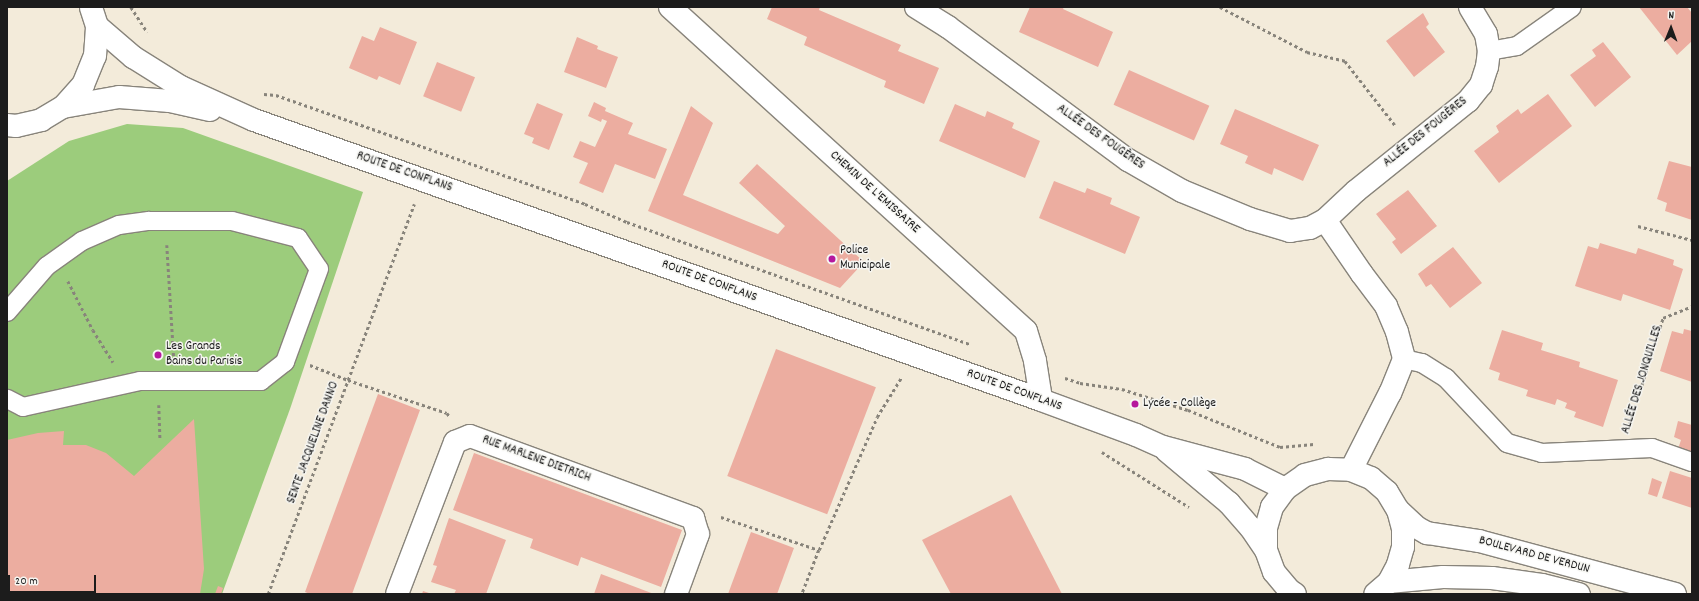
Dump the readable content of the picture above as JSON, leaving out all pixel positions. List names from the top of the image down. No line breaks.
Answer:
{"streets":{"main road":["ALLÉE DES FOUGÈRES","ROUTE DE CONFLANS","CHEMIN DE L'EMISSAIRE","RUE MARLENE DIETRICH","BOULEVARD DE VERDUN"],"lane":["ALLÉE DES JONQUILLES"],"path":["SENTE JACQUELINE DANNO"]},"crossings":[["ROUTE DE CONFLANS","CHEMIN DE L'EMISSAIRE"],["SENTE JACQUELINE DANNO","RUE MARLENE DIETRICH"]],"places":["Police Municipale","Les Grands Bains du Parisis","Lycée - Collège"],"scale_bar":"20 m","north":"top"}
